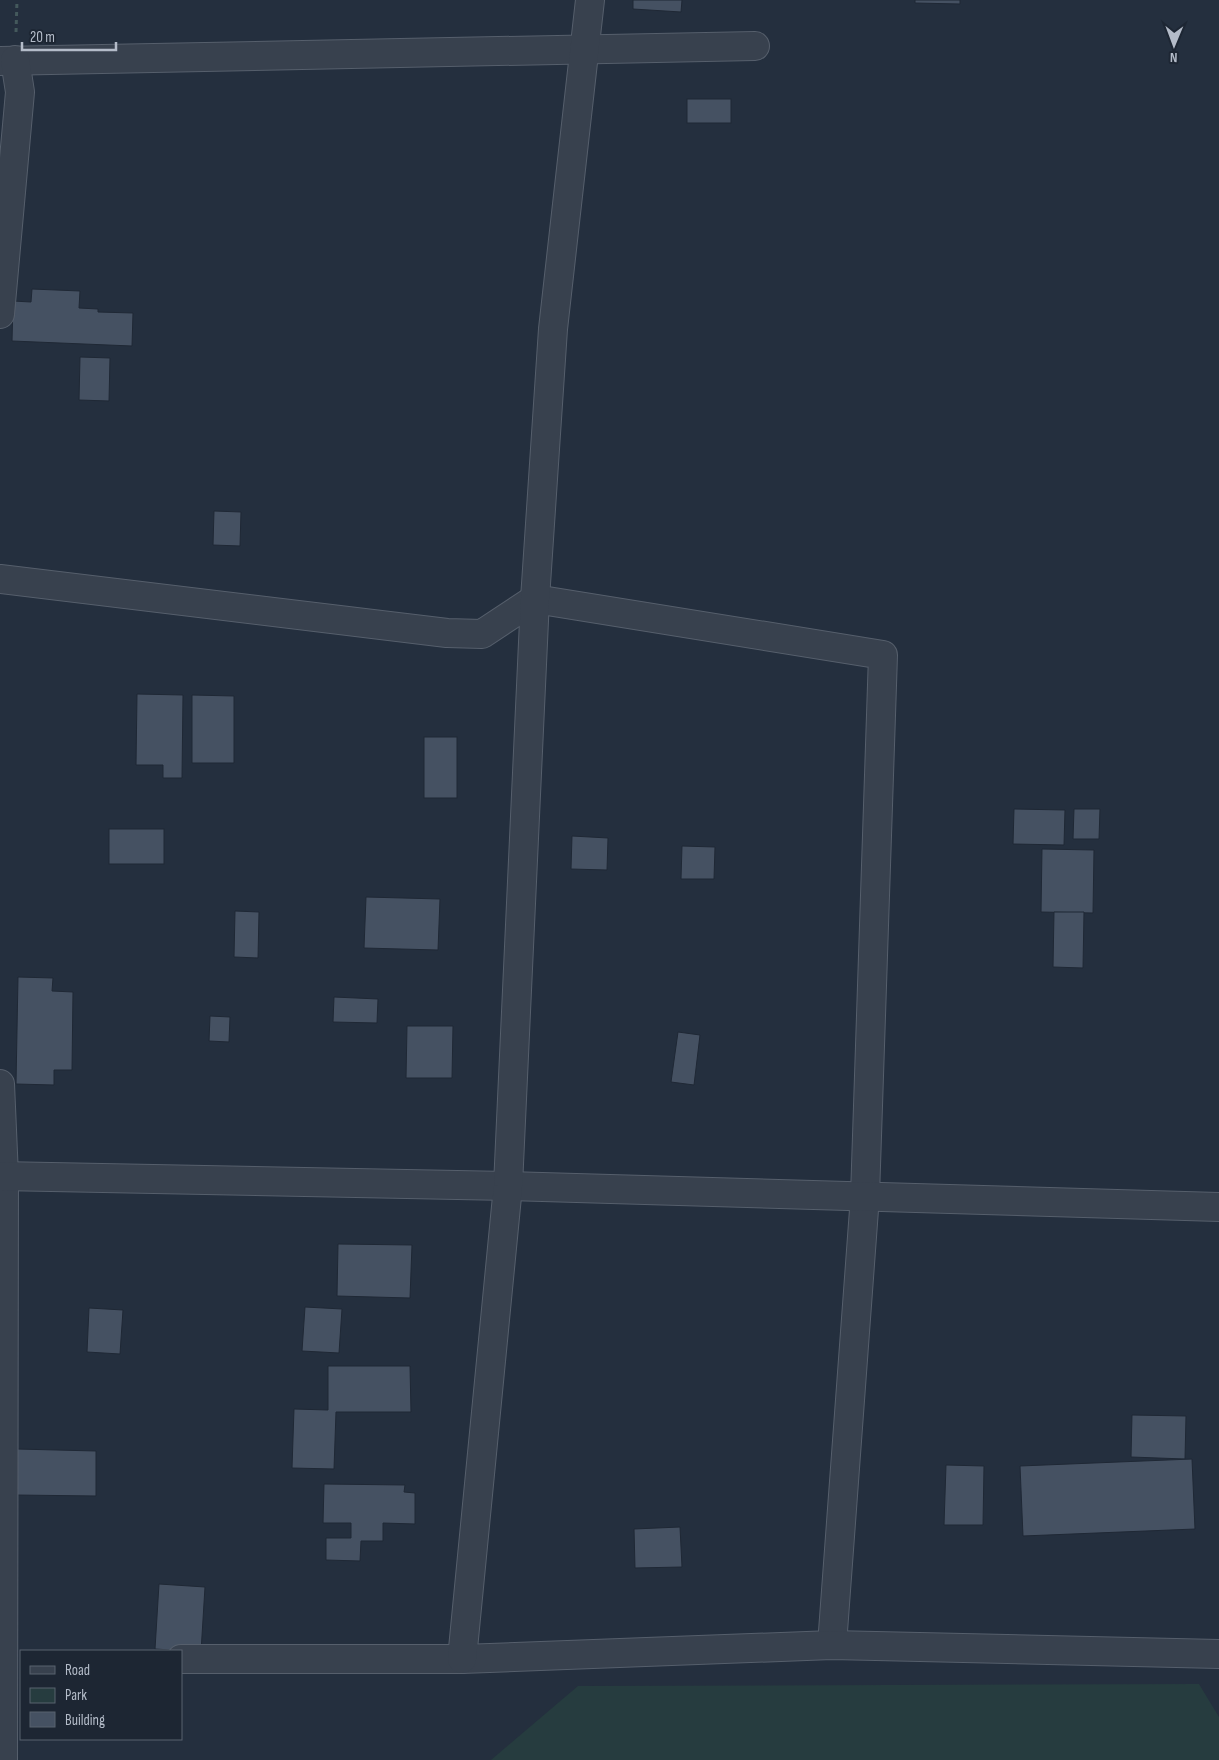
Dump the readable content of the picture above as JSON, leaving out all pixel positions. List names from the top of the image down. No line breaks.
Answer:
{"legend":["Road","Park","Building"],"scale_bar":"20 m","north":"bottom"}
